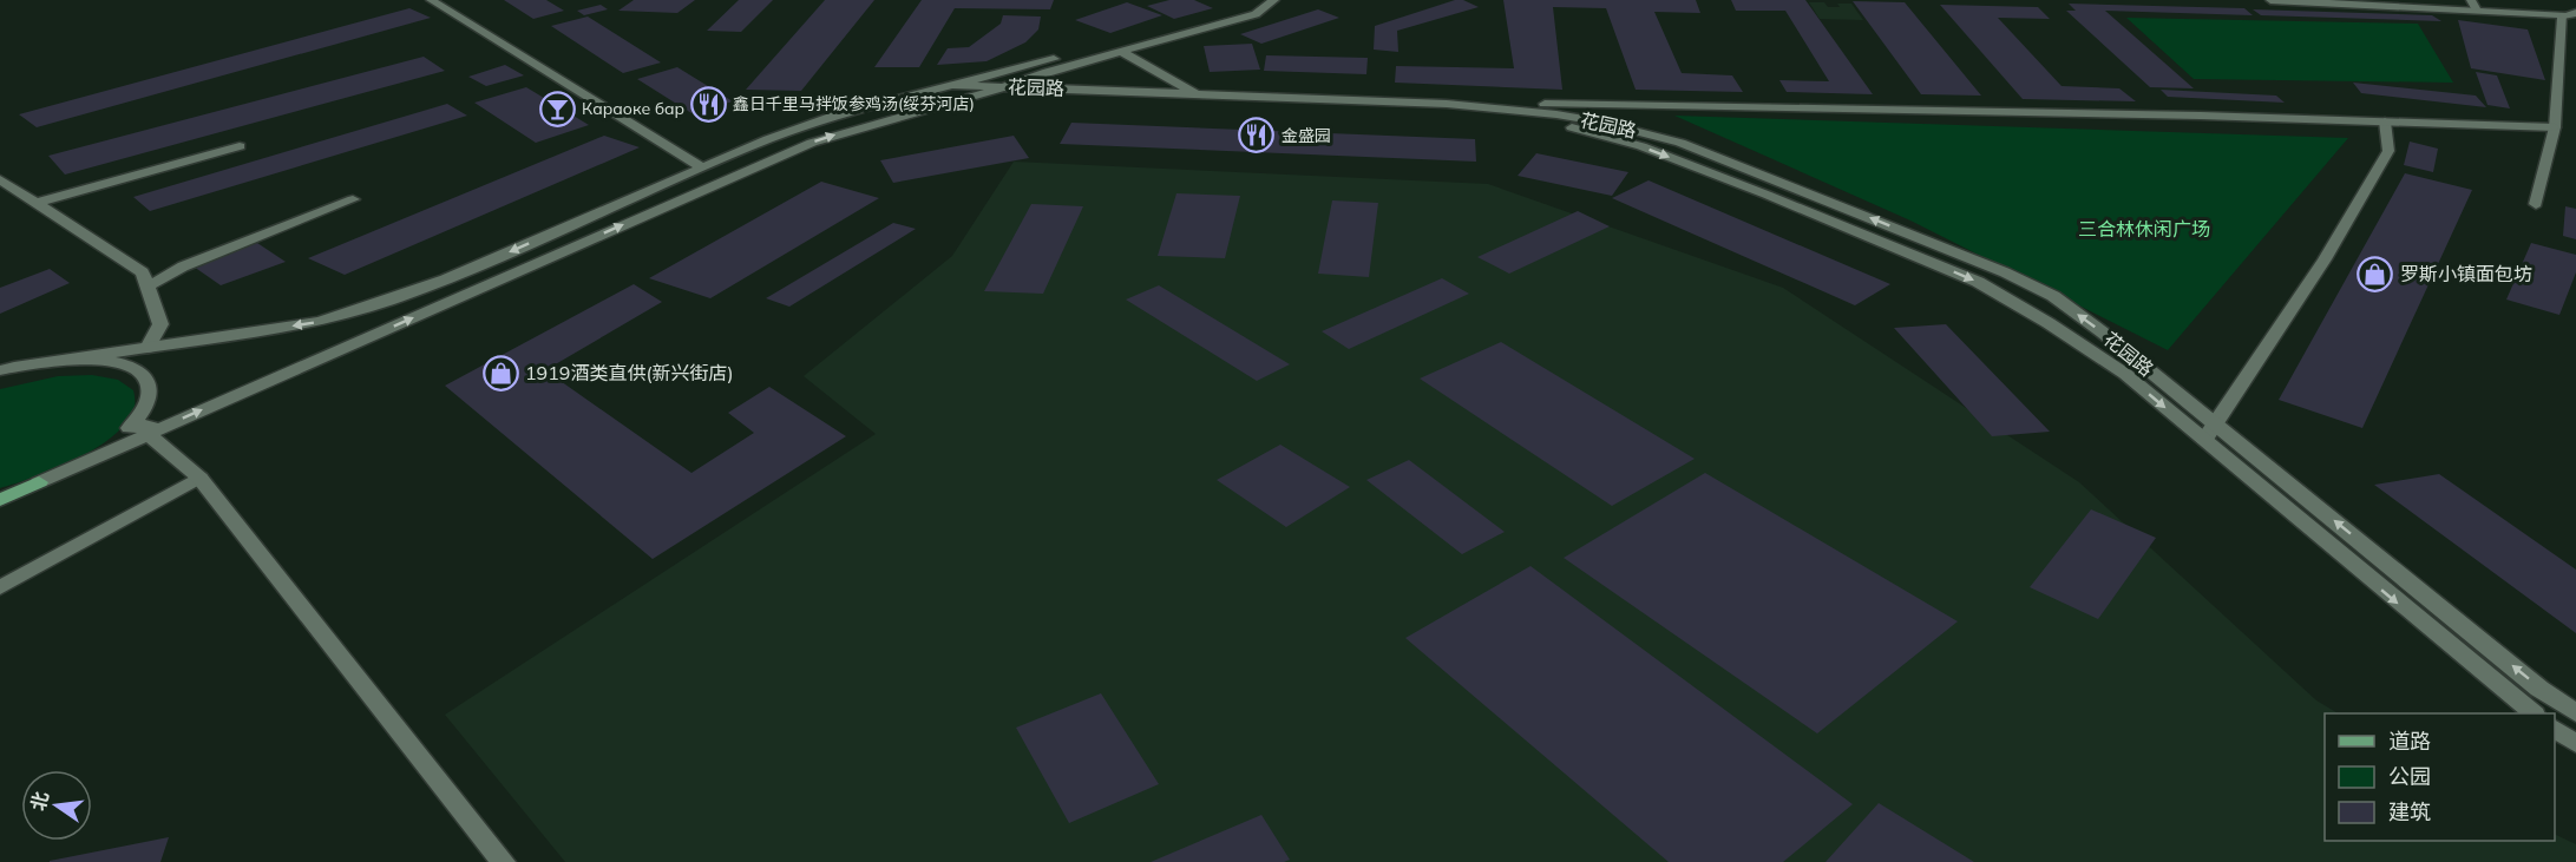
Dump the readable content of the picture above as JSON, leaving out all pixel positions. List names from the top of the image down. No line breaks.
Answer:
{"streets":{"main road":["花园路"]},"parks":["三合林休闲广场"],"places":{"restaurant":["鑫日千里马拌饭参鸡汤(绥芬河店)","金盛园"],"bar":["Караоке бар"],"shop":["罗斯小镇面包坊","1919酒类直供(新兴街店)"]},"legend":["道路","公园","建筑"],"north":"left"}
